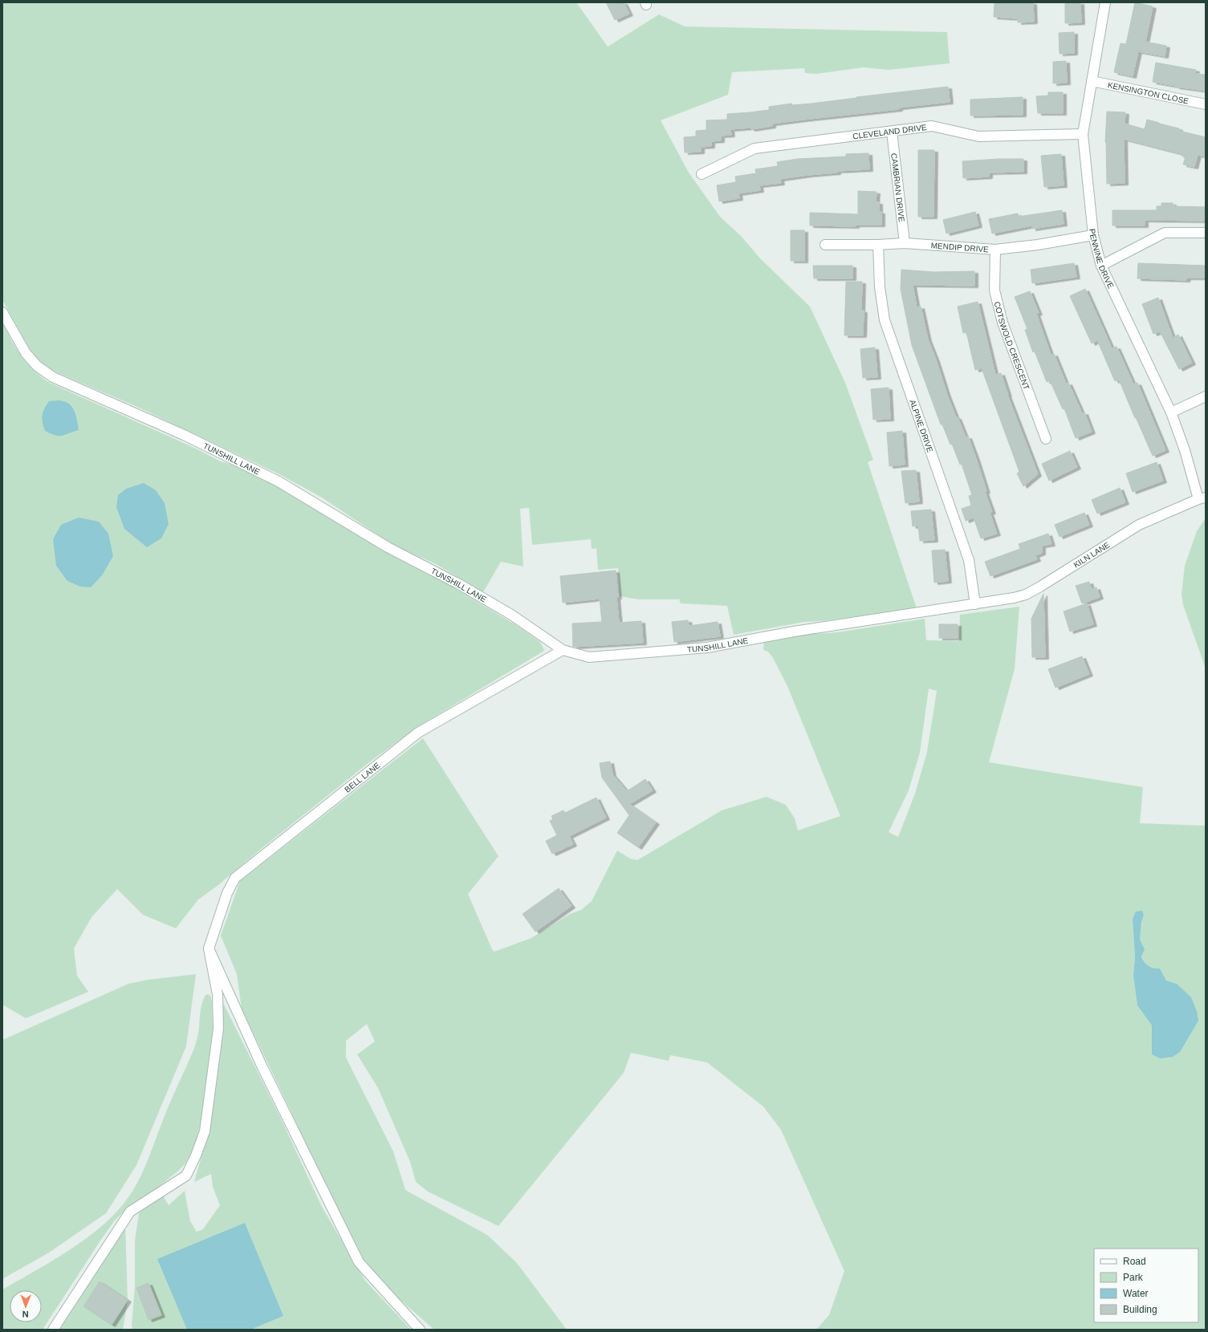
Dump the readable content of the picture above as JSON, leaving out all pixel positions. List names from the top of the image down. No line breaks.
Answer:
{"streets":{"street":["KENSINGTON CLOSE","CLEVELAND DRIVE","CAMBRIAN DRIVE","MENDIP DRIVE","PENNINE DRIVE","COTSWOLD CRESCENT","ALPINE DRIVE","TUNSHILL LANE","KILN LANE","BELL LANE"]},"crossings":[["KENSINGTON CLOSE","PENNINE DRIVE"],["CLEVELAND DRIVE","CAMBRIAN DRIVE"],["CLEVELAND DRIVE","PENNINE DRIVE"],["CAMBRIAN DRIVE","MENDIP DRIVE"],["MENDIP DRIVE","PENNINE DRIVE"],["MENDIP DRIVE","COTSWOLD CRESCENT"],["MENDIP DRIVE","ALPINE DRIVE"],["PENNINE DRIVE","KILN LANE"],["ALPINE DRIVE","TUNSHILL LANE"],["ALPINE DRIVE","KILN LANE"],["TUNSHILL LANE","KILN LANE"],["TUNSHILL LANE","BELL LANE"]],"legend":["Road","Park","Water","Building"],"north":"bottom"}
